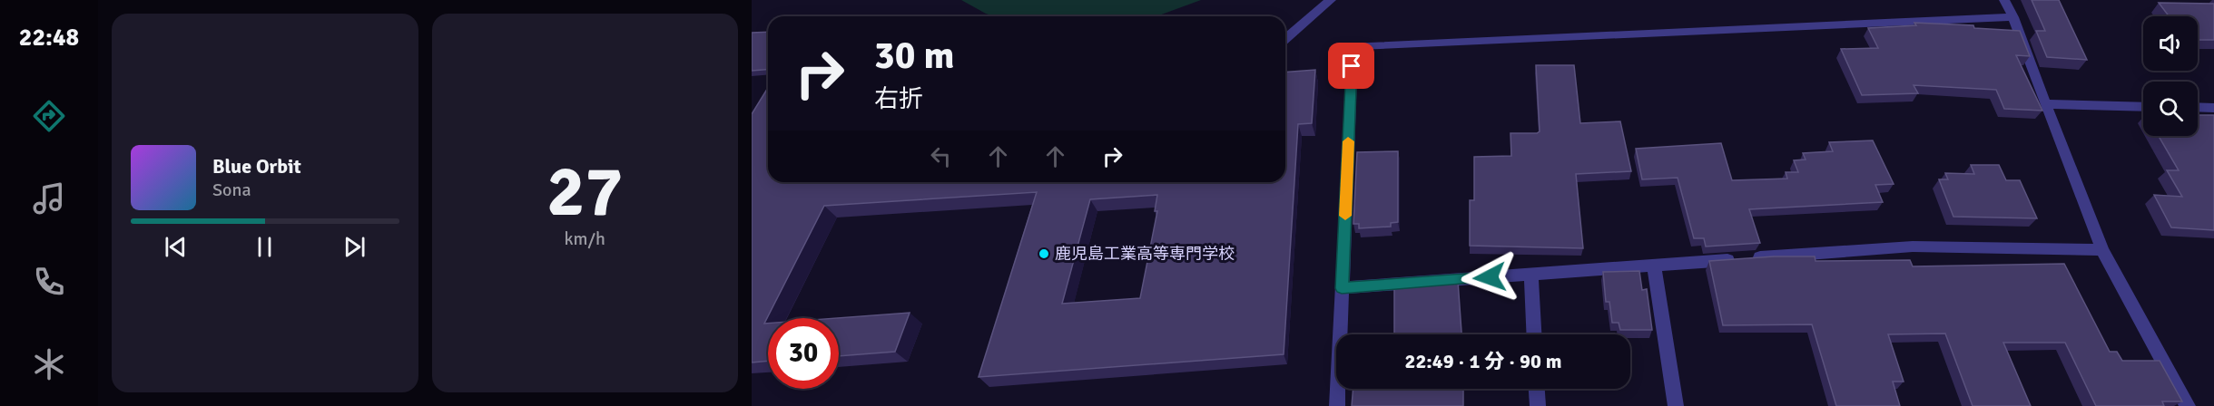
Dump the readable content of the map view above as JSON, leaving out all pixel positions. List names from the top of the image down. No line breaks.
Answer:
{"places":["鹿児島工業高等専門学校"],"page":{"tabs":"22:48","tile":["27","km/h"],"turn":["30 m","右折"],"song":["Blue Orbit","Sona"],"limit":"30","trip":"22:49 · 1 分 · 90 m"}}
